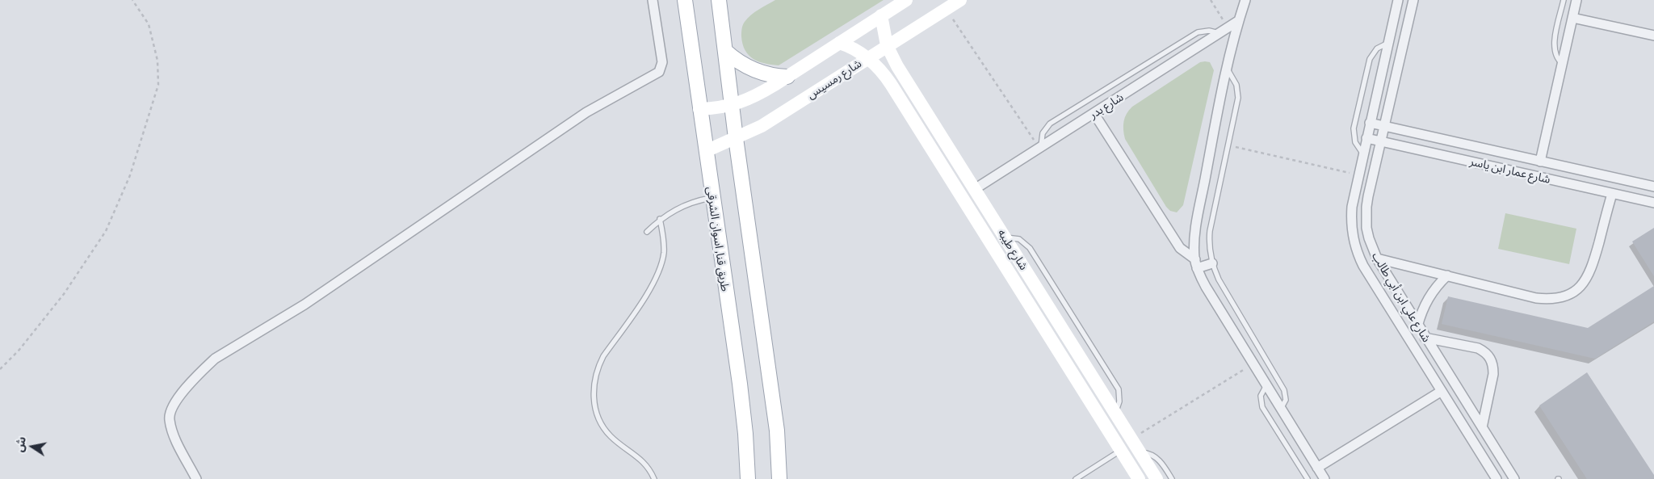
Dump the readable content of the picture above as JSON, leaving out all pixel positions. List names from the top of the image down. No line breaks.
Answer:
{"streets":{"main road":["شارع رمسيس","طريق قنا, اسوان الشرقى","شارع طيبه"],"street":["شارع بدر","شارع عمار ابن ياسر","شارع علي ابن أبي طالب"]},"crossings":[["شارع رمسيس","طريق قنا, اسوان الشرقى"],["شارع رمسيس","شارع طيبه"],["شارع بدر","شارع طيبه"],["شارع عمار ابن ياسر","شارع علي ابن أبي طالب"]],"north":"left"}
